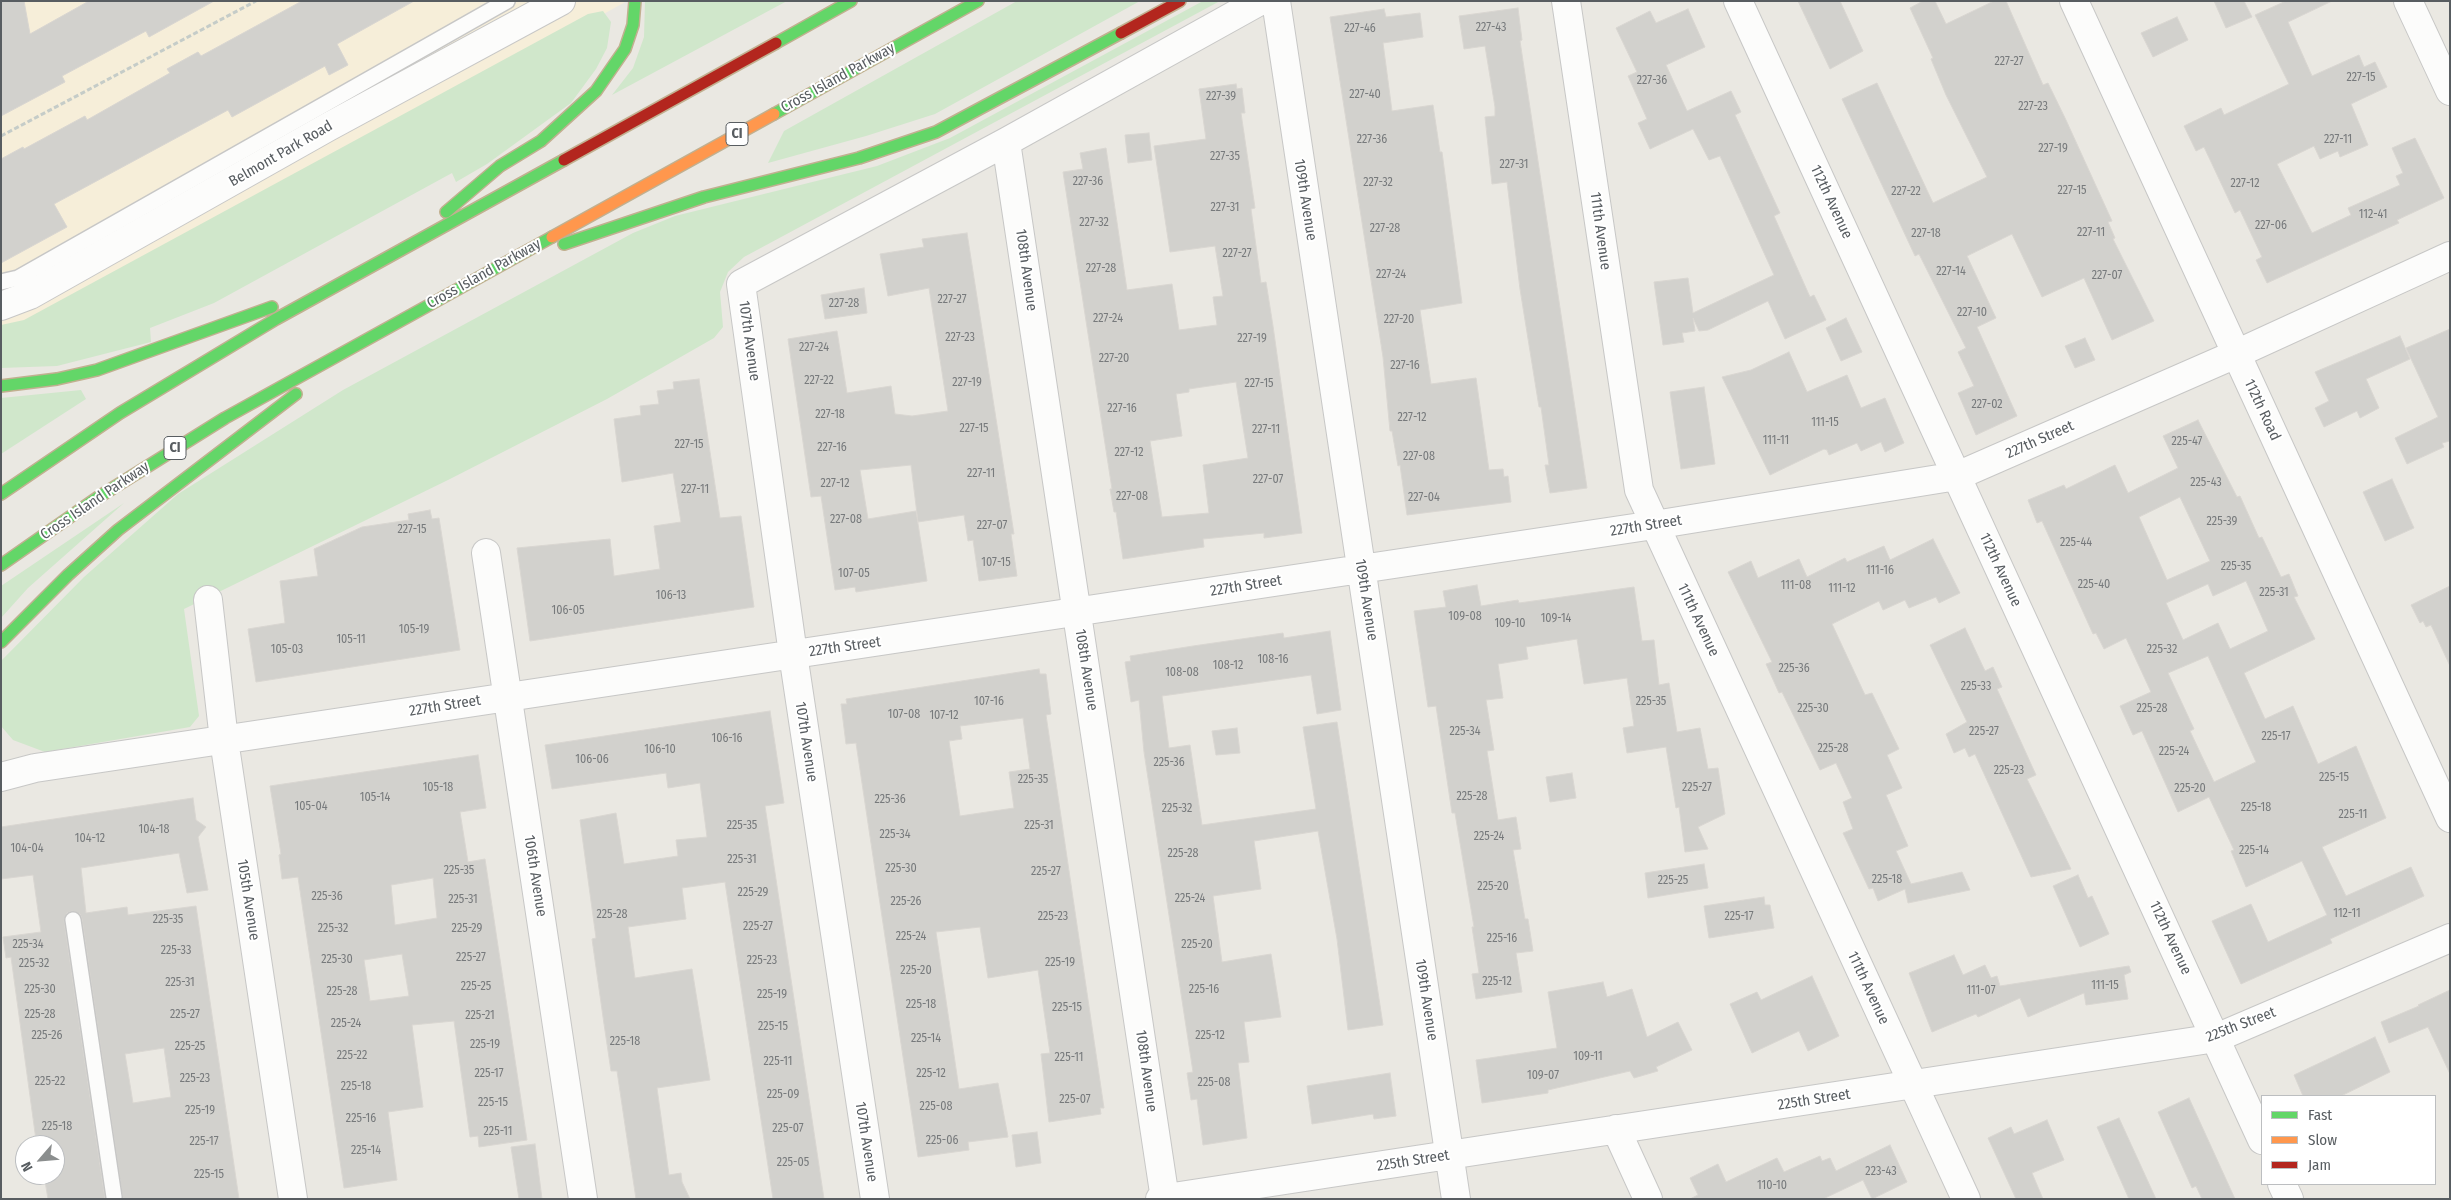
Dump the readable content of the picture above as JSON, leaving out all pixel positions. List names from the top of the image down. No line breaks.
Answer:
{"streets":{"highway":["Cross Island Parkway","CI"],"street":["Belmont Park Road","109th Avenue","112th Avenue","111th Avenue","108th Avenue","107th Avenue","112th Road","227th Street","106th Avenue","105th Avenue","225th Street"]},"crossings":[["109th Avenue","227th Street"],["109th Avenue","225th Street"],["112th Avenue","227th Street"],["112th Avenue","225th Street"],["111th Avenue","227th Street"],["111th Avenue","225th Street"],["108th Avenue","107th Avenue"],["108th Avenue","227th Street"],["108th Avenue","225th Street"],["107th Avenue","227th Street"],["112th Road","227th Street"],["227th Street","106th Avenue"],["227th Street","105th Avenue"]],"house_numbers":["227-43","227-46","227-27","227-15","227-36","227-40","227-39","227-23","227-36","227-11","227-19","227-35","227-31","227-36","227-32","227-12","227-15","227-22","227-31","112-41","227-32","227-06","227-28","227-11","227-18","227-27","227-28","227-14","227-24","227-07","227-27","227-28","227-10","227-24","227-20","227-23","227-19","227-24","227-20","227-16","227-22","227-19","227-15","227-02","227-16","227-18","227-12","111-15","227-15","227-11","111-11","225-47","227-15","227-16","227-12","227-08","227-11","227-07","225-43","227-12","227-11","227-08","227-04","227-08","225-39","227-07","227-15","225-44","107-15","225-35","111-16","107-05","225-40","111-08","111-12","225-31","106-13","106-05","109-08","109-14","109-10","105-19","105-11","105-03","225-32","108-16","108-12","225-36","108-08","225-33","107-16","225-35","225-30","225-28","107-08","107-12","225-34","225-27","225-17","106-16","225-28","106-10","225-24","106-06","225-36","225-23","225-15","225-35","105-18","225-27","225-20","225-28","105-14","225-36","105-04","225-18","225-32","225-11","225-35","225-31","104-18","225-34","225-24","104-12","104-04","225-14","225-28","225-31","225-30","225-35","225-27","225-18","225-25","225-20","225-29","225-36","225-24","225-31","225-26","112-11","225-28","225-23","225-17","225-35","225-27","225-32","225-29","225-24","225-16","225-34","225-20","225-33","225-27","225-30","225-23","225-19","225-32","225-20","225-12","225-31","111-15","225-25","225-30","225-16","111-07","225-28","225-19","225-18","225-15","225-28","225-27","225-21","225-24","225-15","225-26","225-12","225-14","225-18","225-19","225-25","225-22","109-11","225-11","225-11","225-17","225-12","109-07","225-23","225-22","225-08","225-18","225-09","225-07","225-15","225-08","225-19","225-16","225-18","225-07","225-11","225-06","225-17","225-14","225-05","223-43","225-15","110-10"],"legend":["Fast","Slow","Jam"],"north":"bottom left"}
